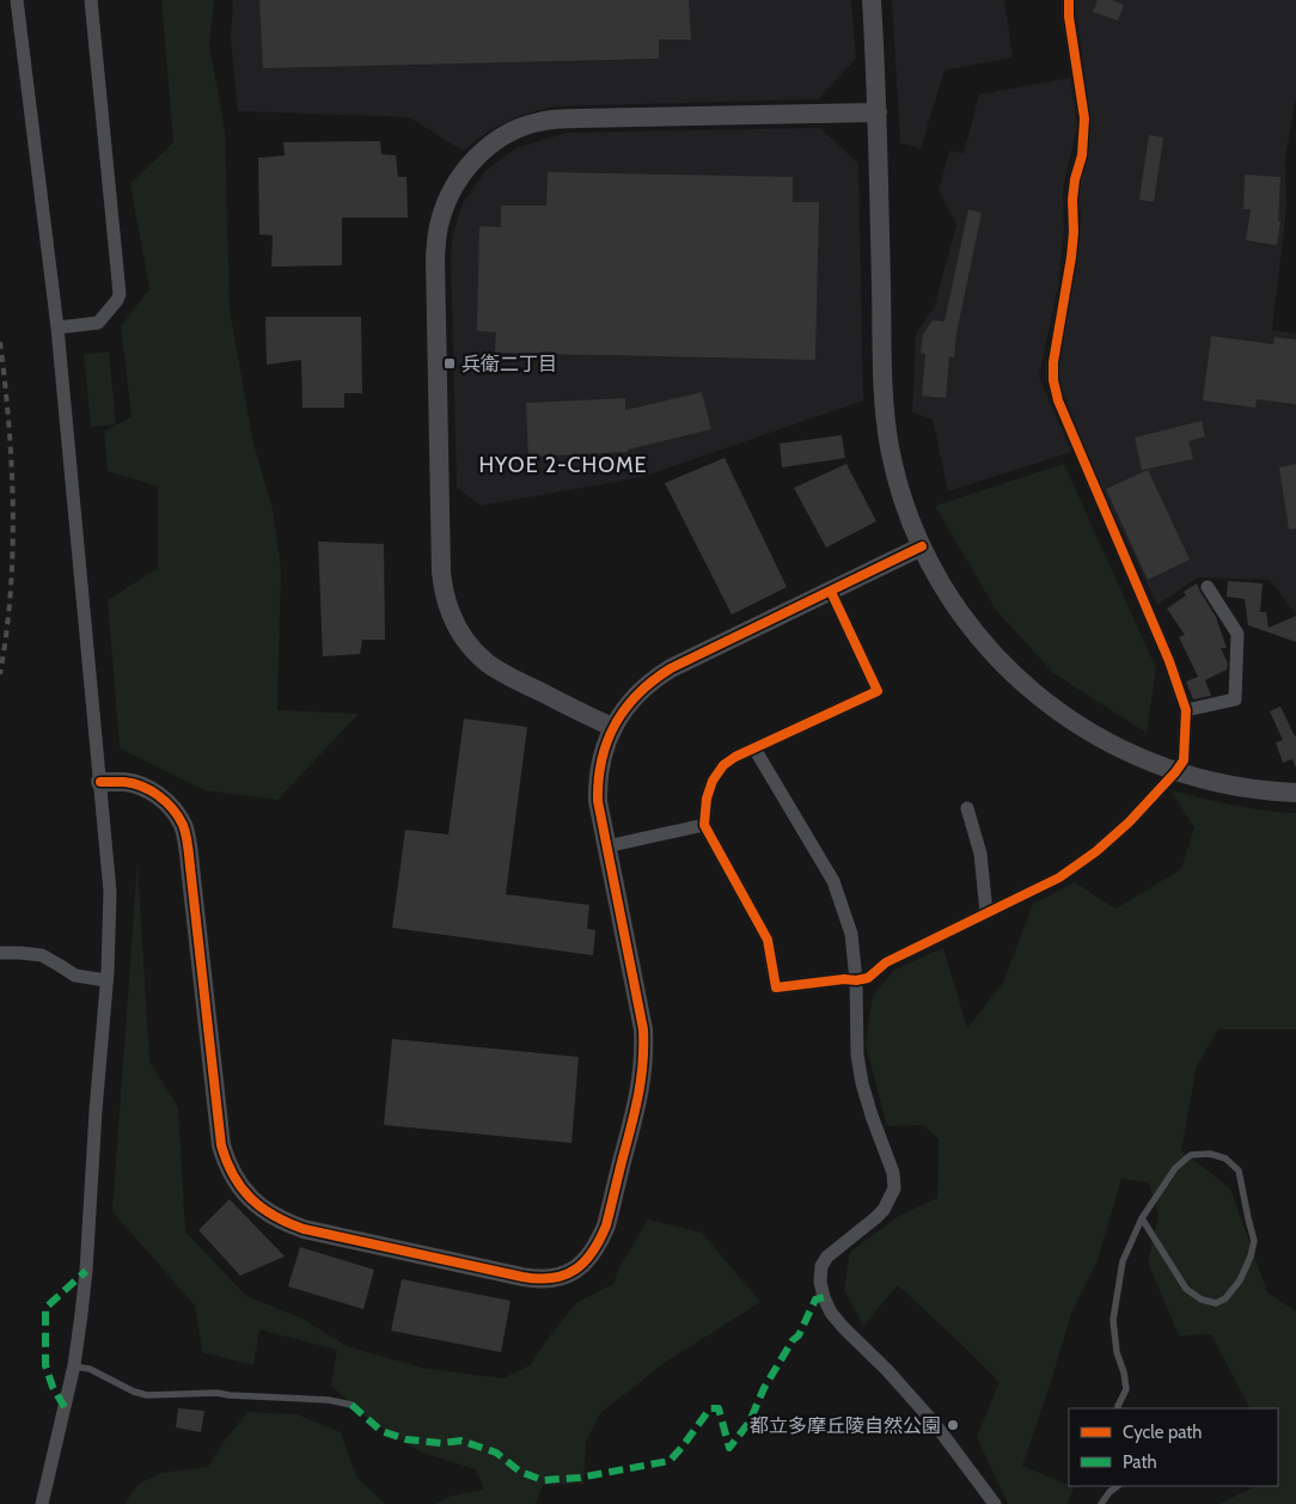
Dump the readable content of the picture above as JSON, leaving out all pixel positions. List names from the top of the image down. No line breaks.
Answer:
{"districts":["HYOE 2-CHOME"],"places":{"transit":["兵衛二丁目"],"other":["都立多摩丘陵自然公園"]},"legend":["Cycle path","Path"]}
